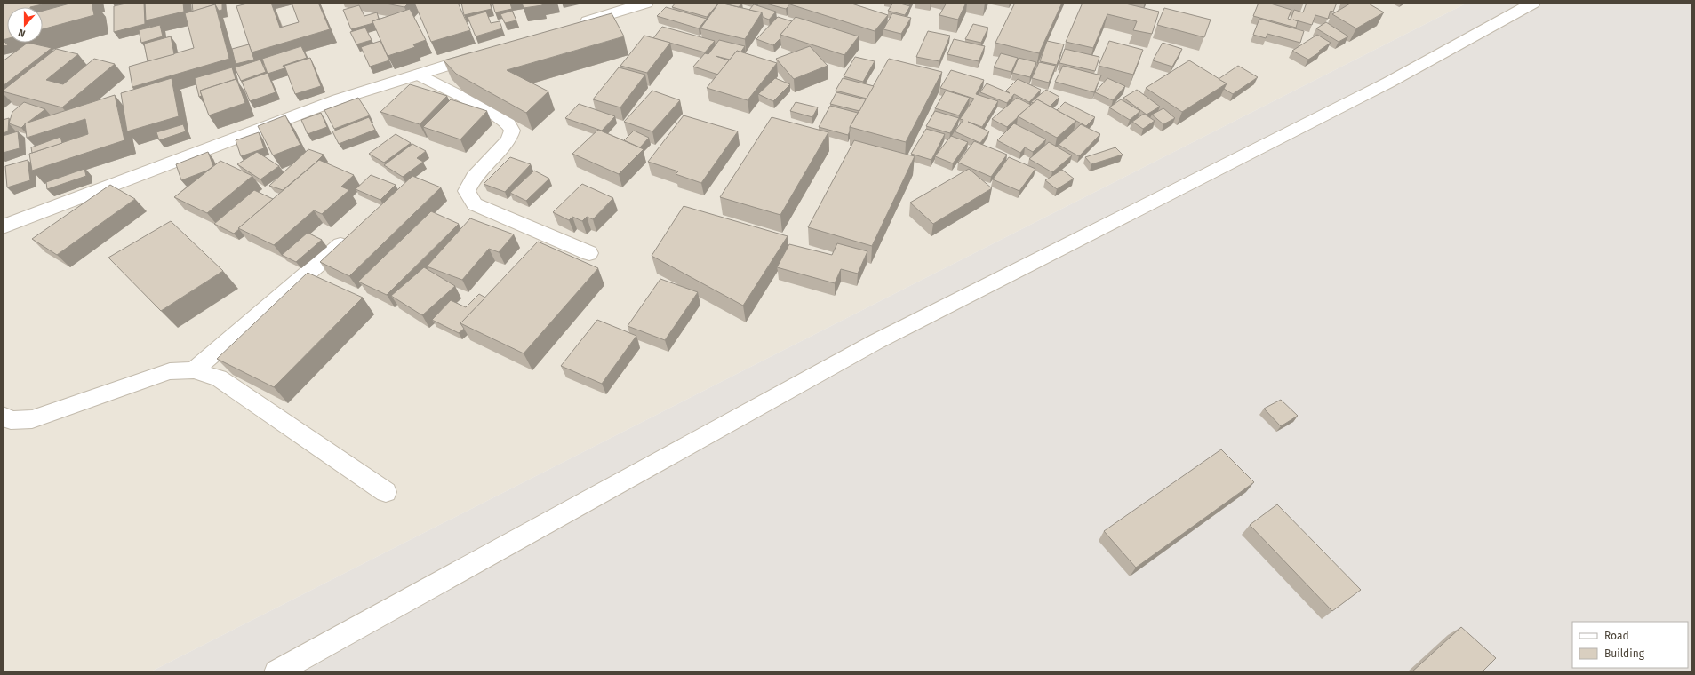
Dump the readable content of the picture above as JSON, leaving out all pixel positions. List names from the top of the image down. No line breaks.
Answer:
{"legend":["Road","Building"],"north":"bottom"}
